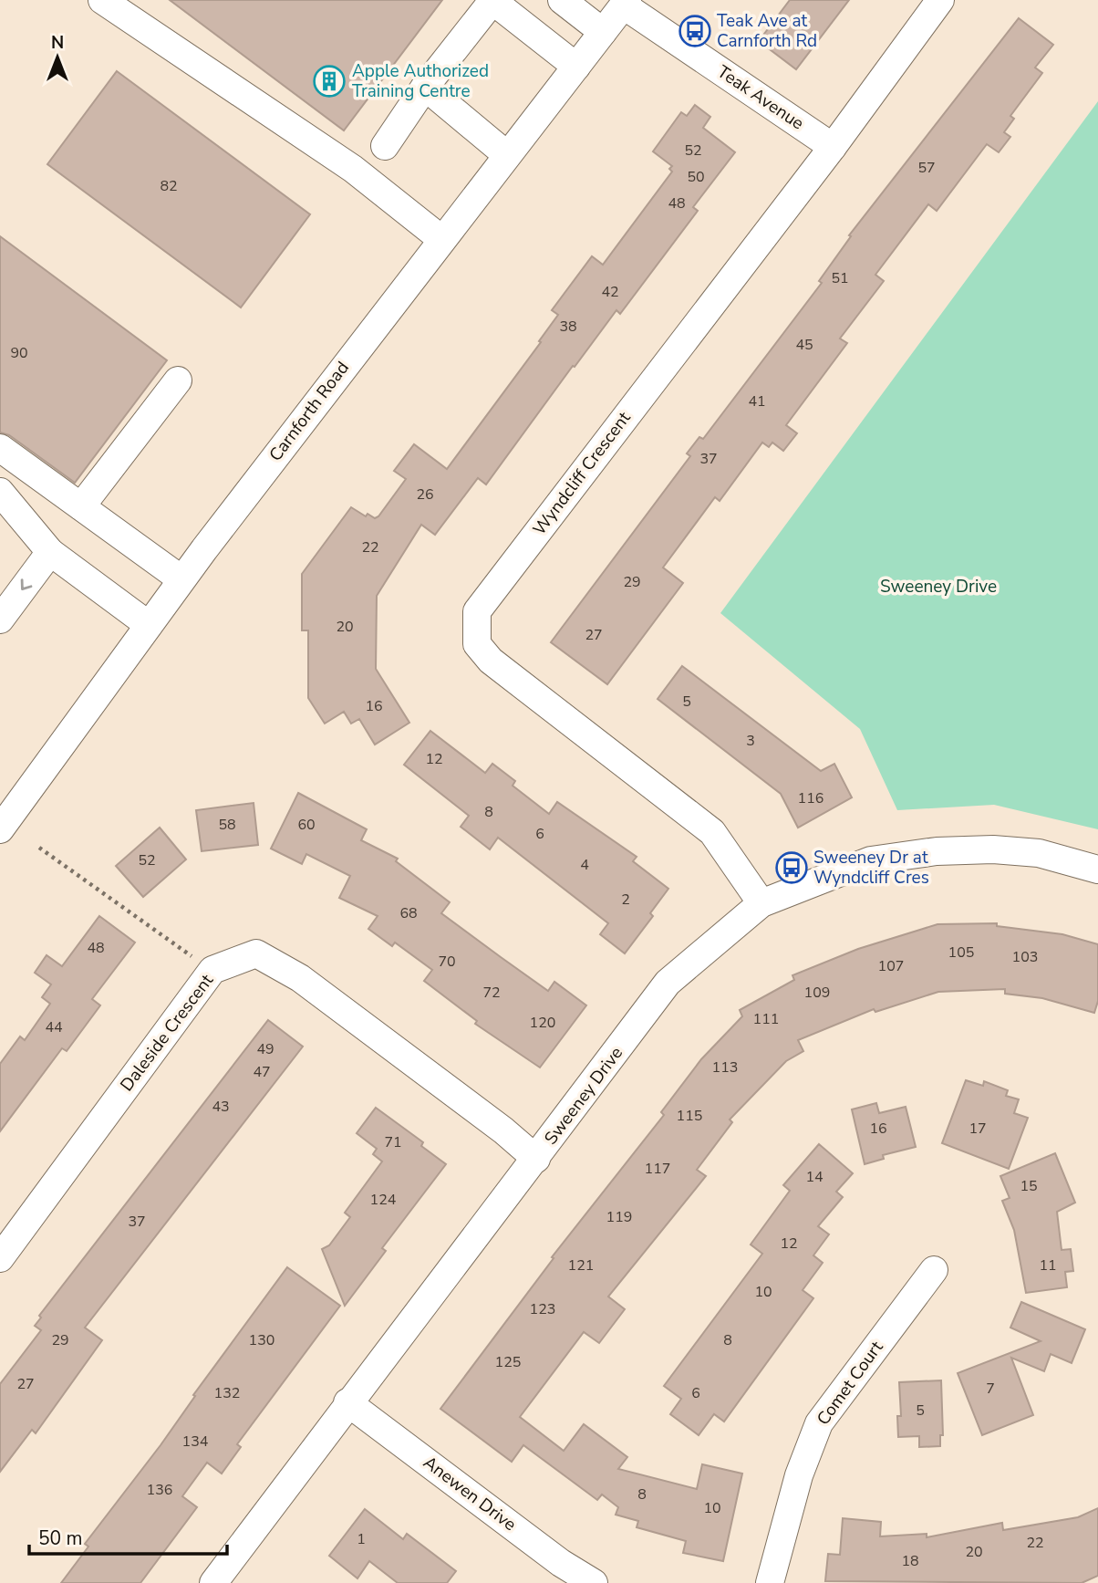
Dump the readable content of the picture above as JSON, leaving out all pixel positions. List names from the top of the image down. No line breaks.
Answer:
{"streets":{"street":["Teak Avenue","Carnforth Road","Wyndcliff Crescent","Daleside Crescent","Sweeney Drive","Comet Court","Anewen Drive"]},"crossings":[["Teak Avenue","Carnforth Road"],["Teak Avenue","Wyndcliff Crescent"],["Wyndcliff Crescent","Sweeney Drive"],["Daleside Crescent","Sweeney Drive"],["Sweeney Drive","Anewen Drive"]],"parks":["Sweeney Drive"],"places":{"bus stop":["Teak Ave at Carnforth Rd","Sweeney Dr at Wyndcliff Cres"],"building":["Apple Authorized Training Centre"]},"house_numbers":["52","57","50","82","48","51","42","38","45","90","41","37","26","22","29","20","27","5","16","3","12","116","8","58","60","6","52","4","2","68","48","105","103","70","107","72","109","111","120","44","49","113","47","43","115","16","17","71","117","14","15","124","119","37","12","121","11","10","123","29","130","8","125","27","7","132","6","5","134","136","8","10","1","22","20","18"],"scale_bar":"50 m","north":"top"}
